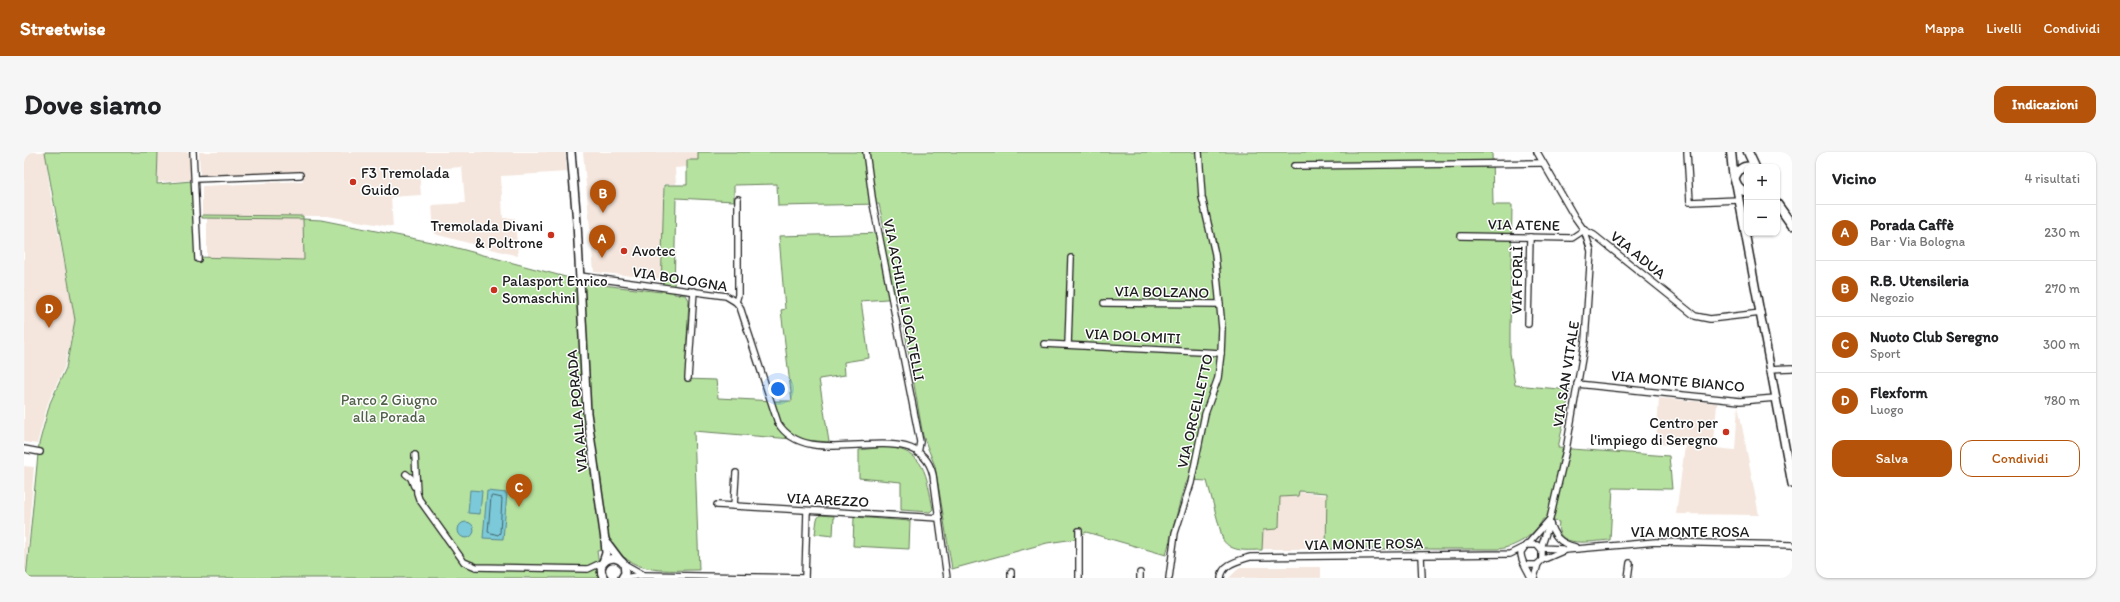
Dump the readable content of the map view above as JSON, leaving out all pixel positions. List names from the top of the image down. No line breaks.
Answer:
{"streets":{"street":["VIA ATENE","VIA ADUA","VIA BOLOGNA","VIA FORLÌ","VIA BOLZANO","VIA ACHILLE LOCATELLI","VIA DOLOMITI","VIA SAN VITALE","VIA MONTE BIANCO","VIA ALLA PORADA","VIA ORCELLETTO","VIA AREZZO","VIA MONTE ROSA"]},"crossings":[["VIA ATENE","VIA ADUA"],["VIA ATENE","VIA FORLÌ"],["VIA ATENE","VIA SAN VITALE"],["VIA ADUA","VIA SAN VITALE"],["VIA BOLOGNA","VIA ACHILLE LOCATELLI"],["VIA BOLOGNA","VIA ALLA PORADA"],["VIA BOLZANO","VIA ORCELLETTO"],["VIA DOLOMITI","VIA ORCELLETTO"],["VIA SAN VITALE","VIA MONTE BIANCO"],["VIA SAN VITALE","VIA MONTE ROSA"]],"parks":["Parco 2 Giugno alla Porada"],"places":["F3 Tremolada Guido","Tremolada Divani & Poltrone","Avotec","Palasport Enrico Somaschini","Centro per l'impiego di Seregno"],"page":{"header":"Streetwise","nav":["Mappa","Livelli","Condividi"],"buttons":["Indicazioni",["Salva","Condividi"]],"title":"Dove siamo","heading":["Vicino","4 risultati"],"map_buttons":["+","−"],"pins":["B","A","D","C"],"list":[{"mark":"A","name":"Porada Caffè","note":"Bar · Via Bologna","value":"230 m"},{"mark":"B","name":"R.B. Utensileria","note":"Negozio","value":"270 m"},{"mark":"C","name":"Nuoto Club Seregno","note":"Sport","value":"300 m"},{"mark":"D","name":"Flexform","note":"Luogo","value":"780 m"}]}}
